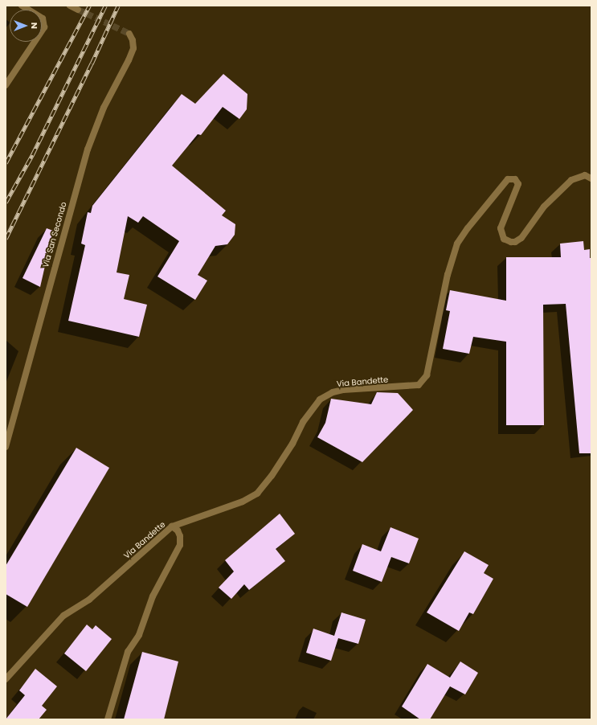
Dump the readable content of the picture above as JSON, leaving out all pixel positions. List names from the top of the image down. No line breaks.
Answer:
{"streets":{"street":["Via San Secondo","Via Bandette"]},"north":"right"}
